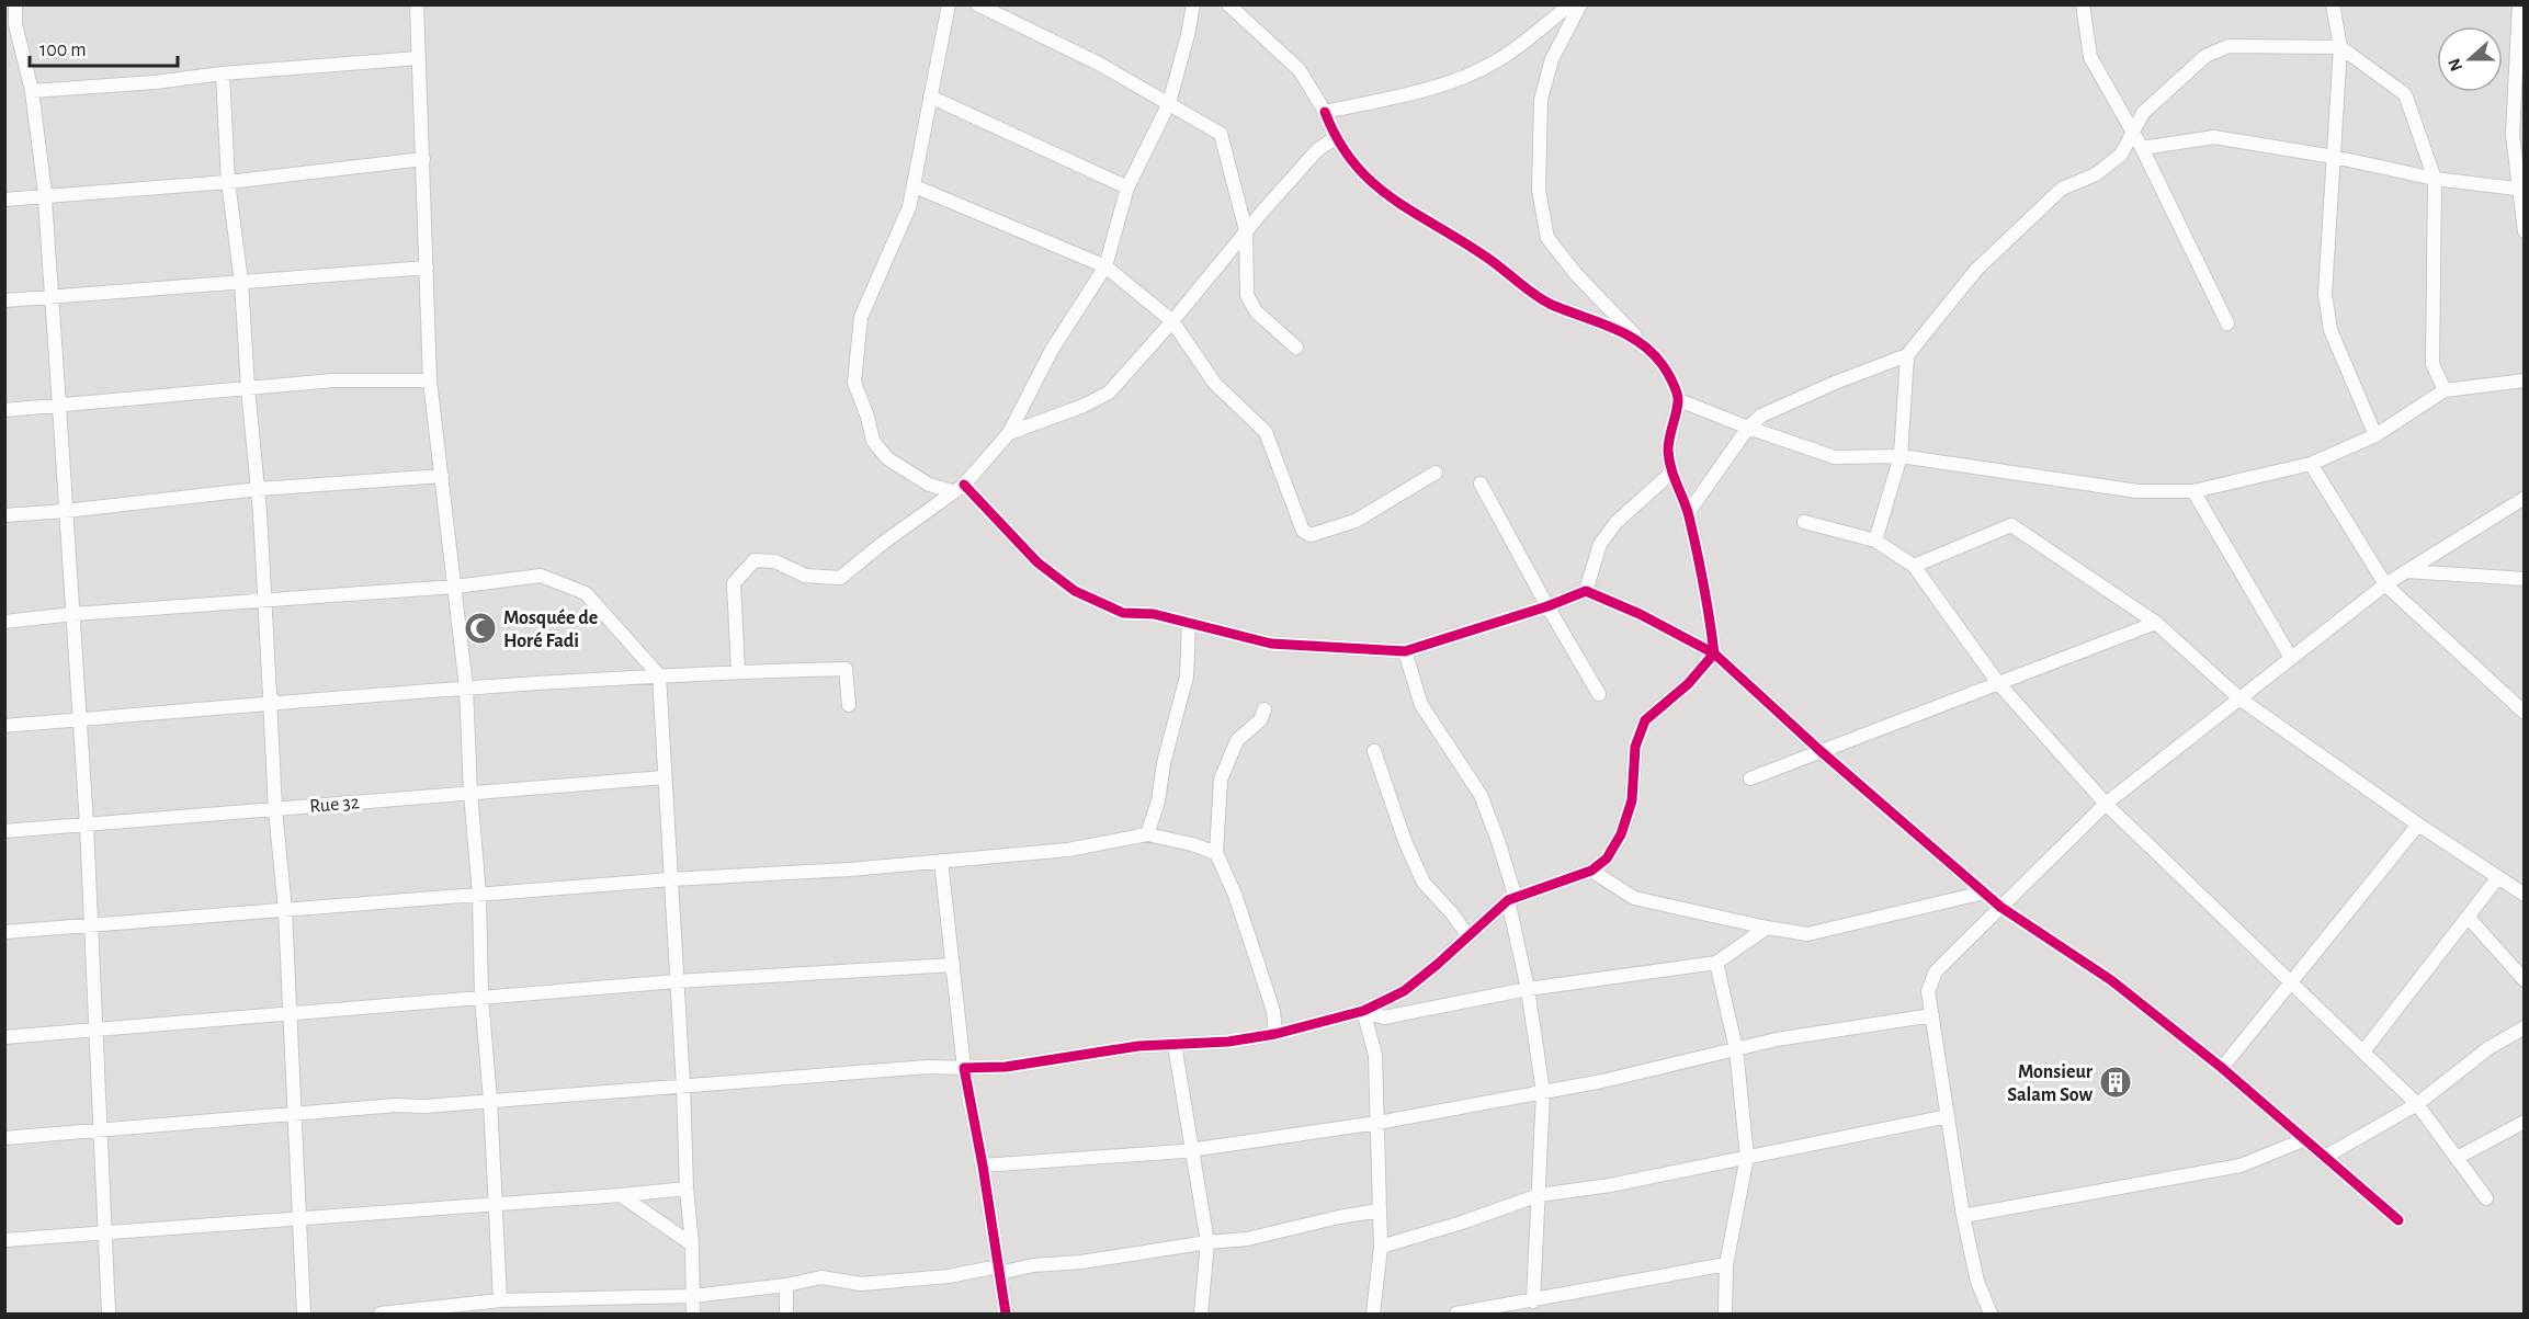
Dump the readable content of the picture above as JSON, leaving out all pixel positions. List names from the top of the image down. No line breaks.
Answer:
{"streets":{"street":["Rue 32"]},"places":{"mosque":["Mosquée de Horé Fadi"],"building":["Monsieur Salam Sow"]},"scale_bar":"100 m","north":"left"}
